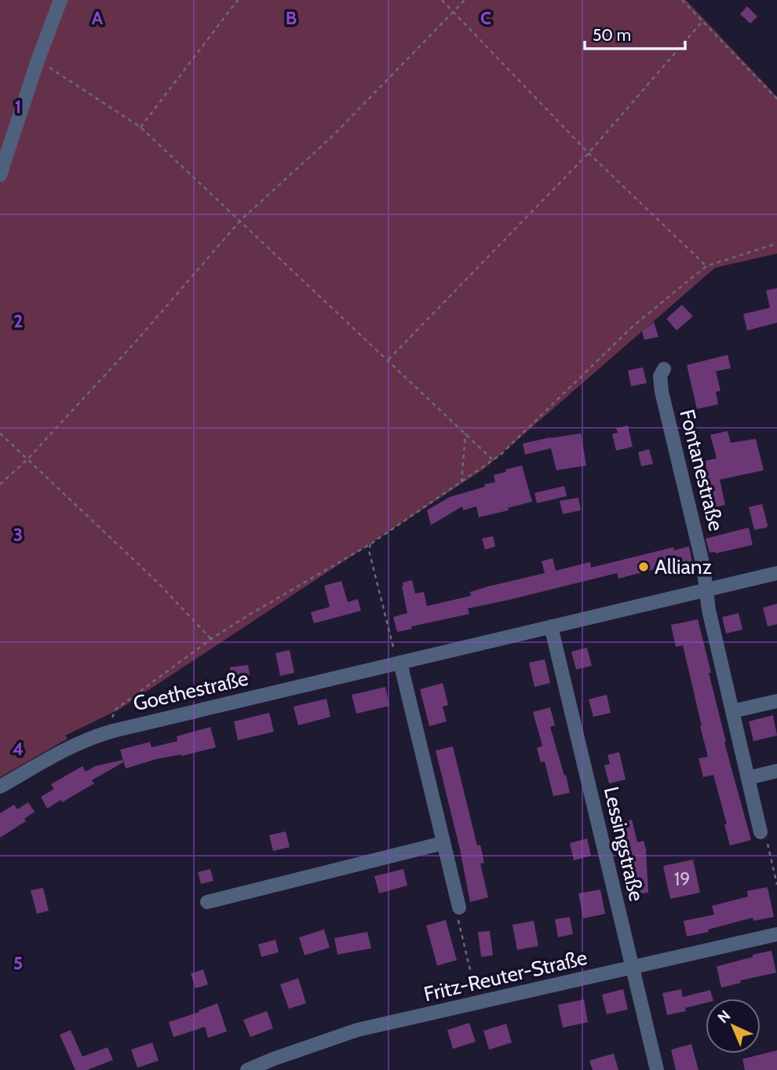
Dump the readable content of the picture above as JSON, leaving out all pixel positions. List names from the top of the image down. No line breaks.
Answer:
{"streets":{"street":["Fontanestraße","Goethestraße","Lessingstraße","Fritz-Reuter-Straße"]},"crossings":[["Fontanestraße","Goethestraße"],["Goethestraße","Lessingstraße"],["Lessingstraße","Fritz-Reuter-Straße"]],"places":["Allianz"],"house_numbers":["19"],"scale_bar":"50 m","north":"top left","grid":{"columns":["A","B","C"],"rows":["1","2","3","4","5"]}}
